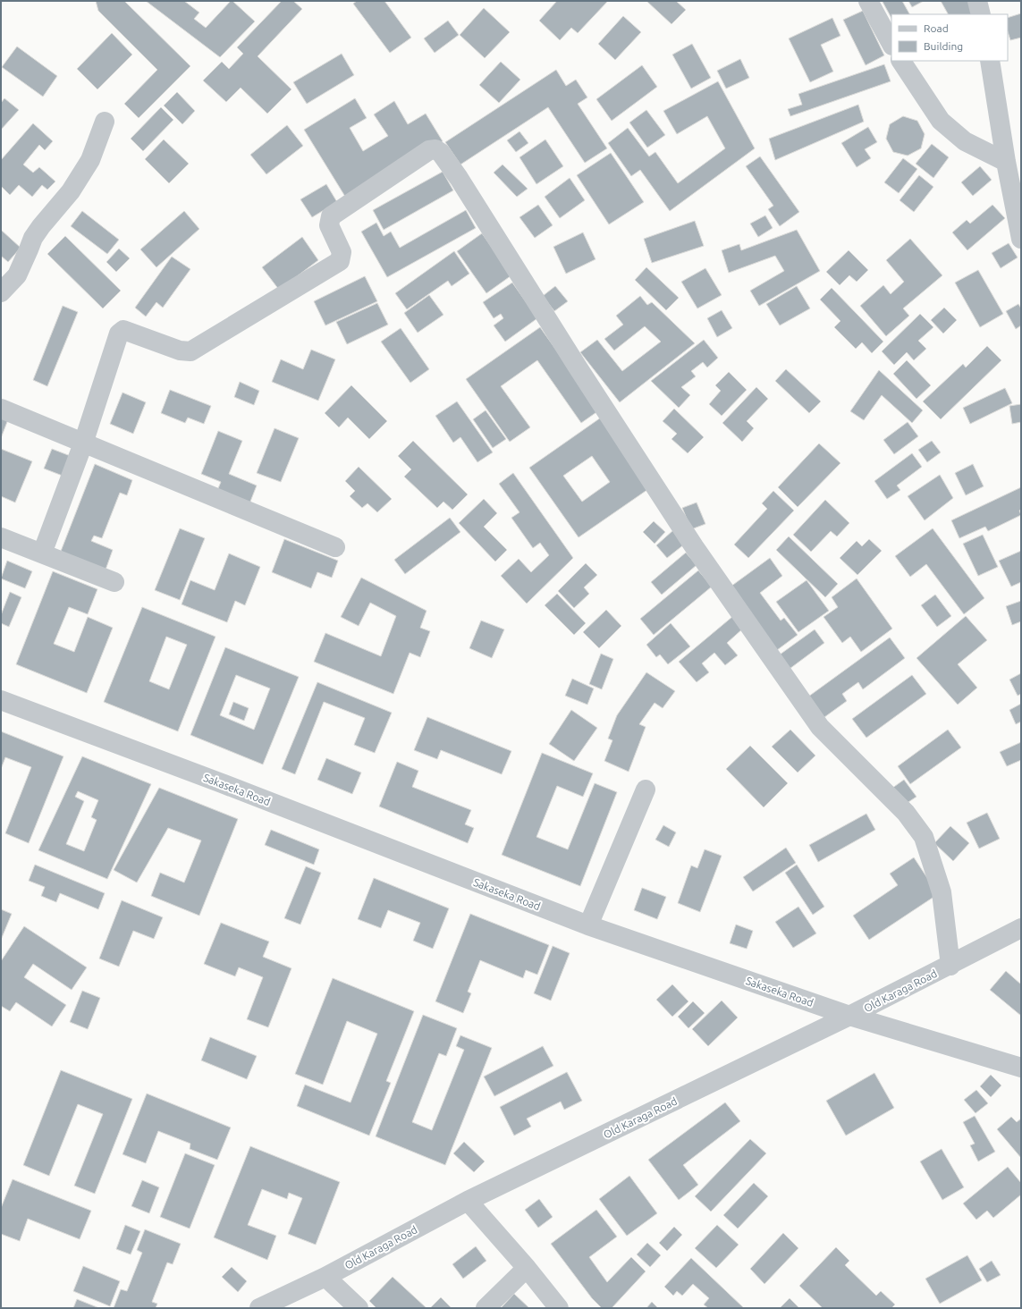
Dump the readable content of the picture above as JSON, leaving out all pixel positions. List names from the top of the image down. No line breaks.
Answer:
{"streets":{"street":["Sakaseka Road","Old Karaga Road"]},"crossings":[["Sakaseka Road","Old Karaga Road"]],"legend":["Road","Building"]}
